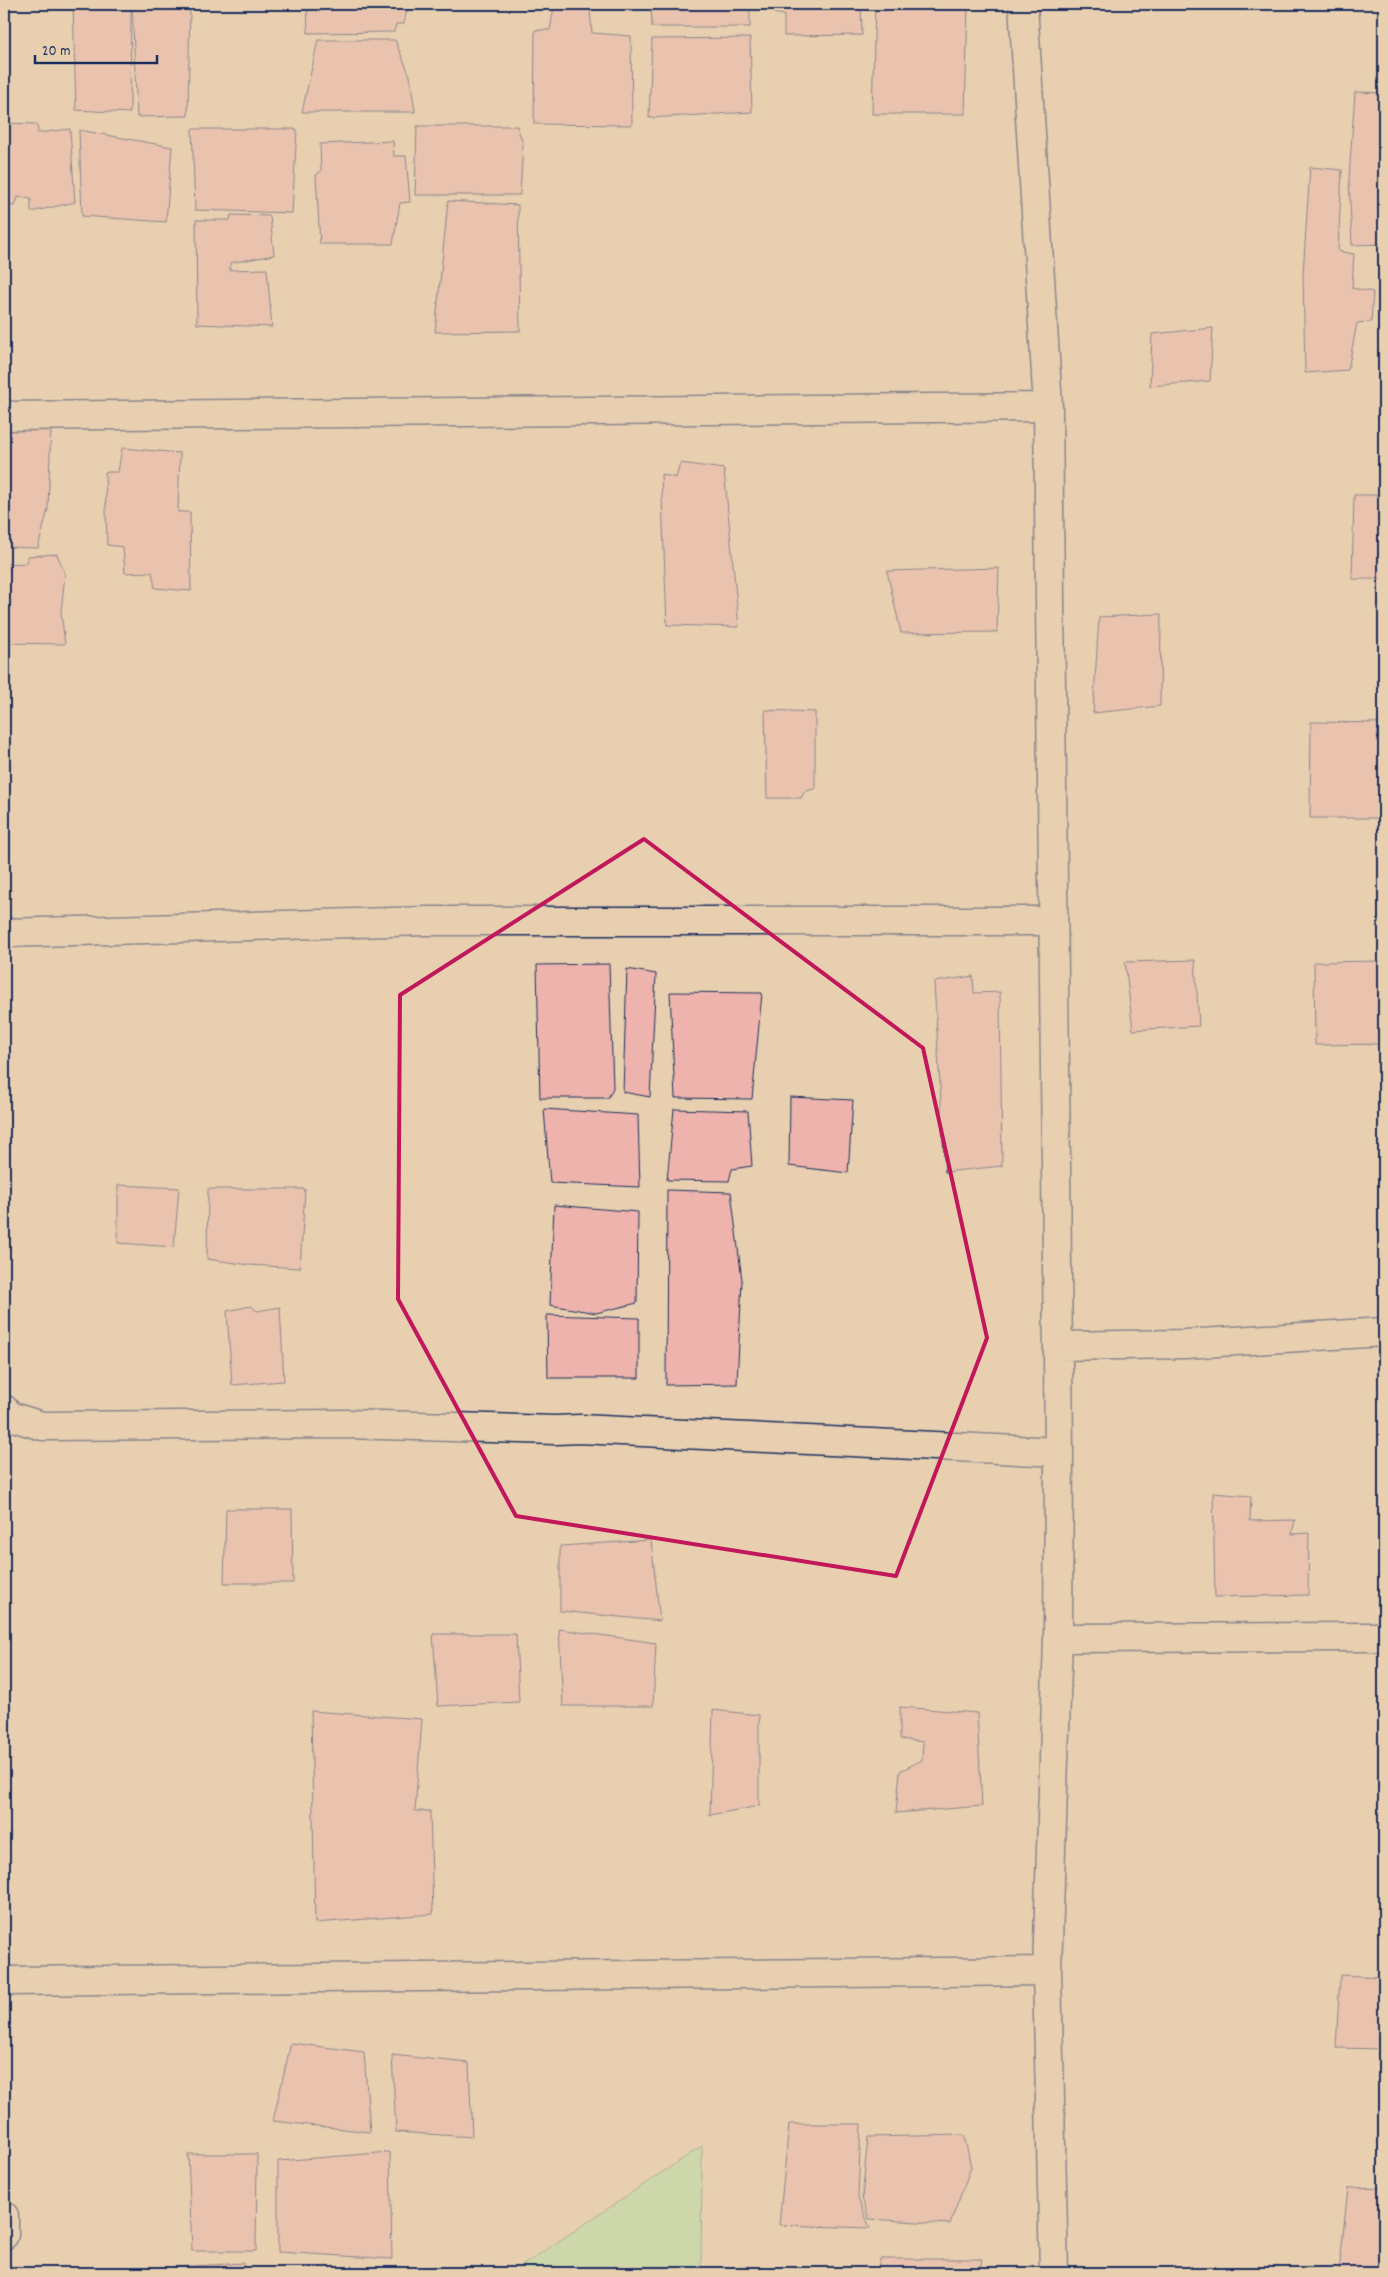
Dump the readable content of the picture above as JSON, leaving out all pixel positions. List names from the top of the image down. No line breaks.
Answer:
{"scale_bar":"20 m"}
